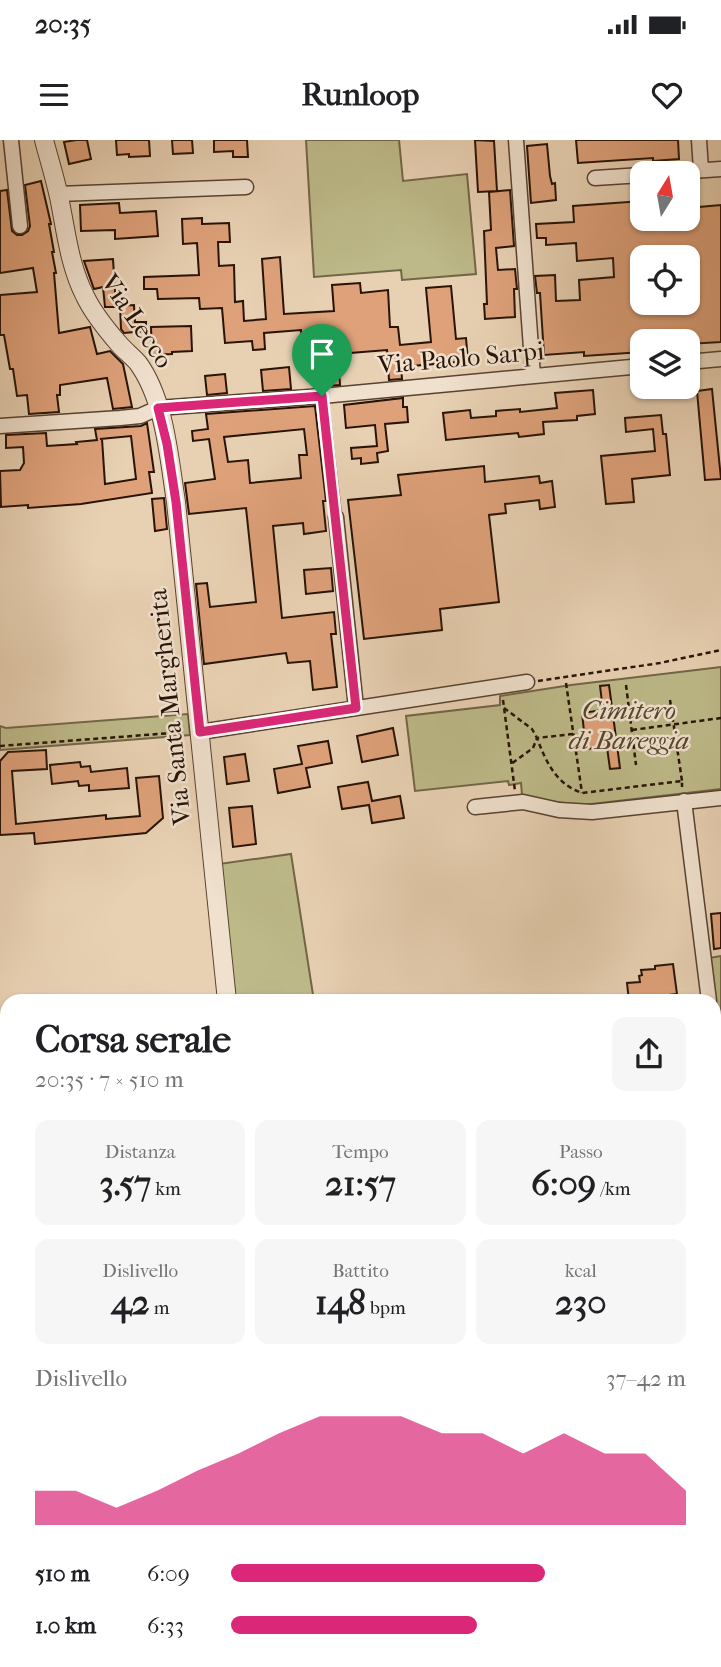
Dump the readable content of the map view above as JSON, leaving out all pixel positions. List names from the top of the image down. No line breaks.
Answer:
{"streets":{"street":["Via Lecco","Via Paolo Sarpi","Via Santa Margherita"]},"crossings":[["Via Lecco","Via Paolo Sarpi"],["Via Lecco","Via Santa Margherita"],["Via Paolo Sarpi","Via Santa Margherita"]],"parks":["Cimitero di Bareggia"],"north":"top","page":{"status":"20:35","header":"Runloop","heading":["Corsa serale","20:35 · 7 × 510 m"],"stats":[["Distanza","3.57 km"],["Tempo","21:57"],["Passo","6:09 /km"],["Dislivello","42 m"],["Battito","148 bpm"],["kcal","230"]],"chart":["Dislivello","37–42 m"],"list":[{"name":"510 m","note":"6:09"},{"name":"1.0 km","note":"6:33"}]}}
